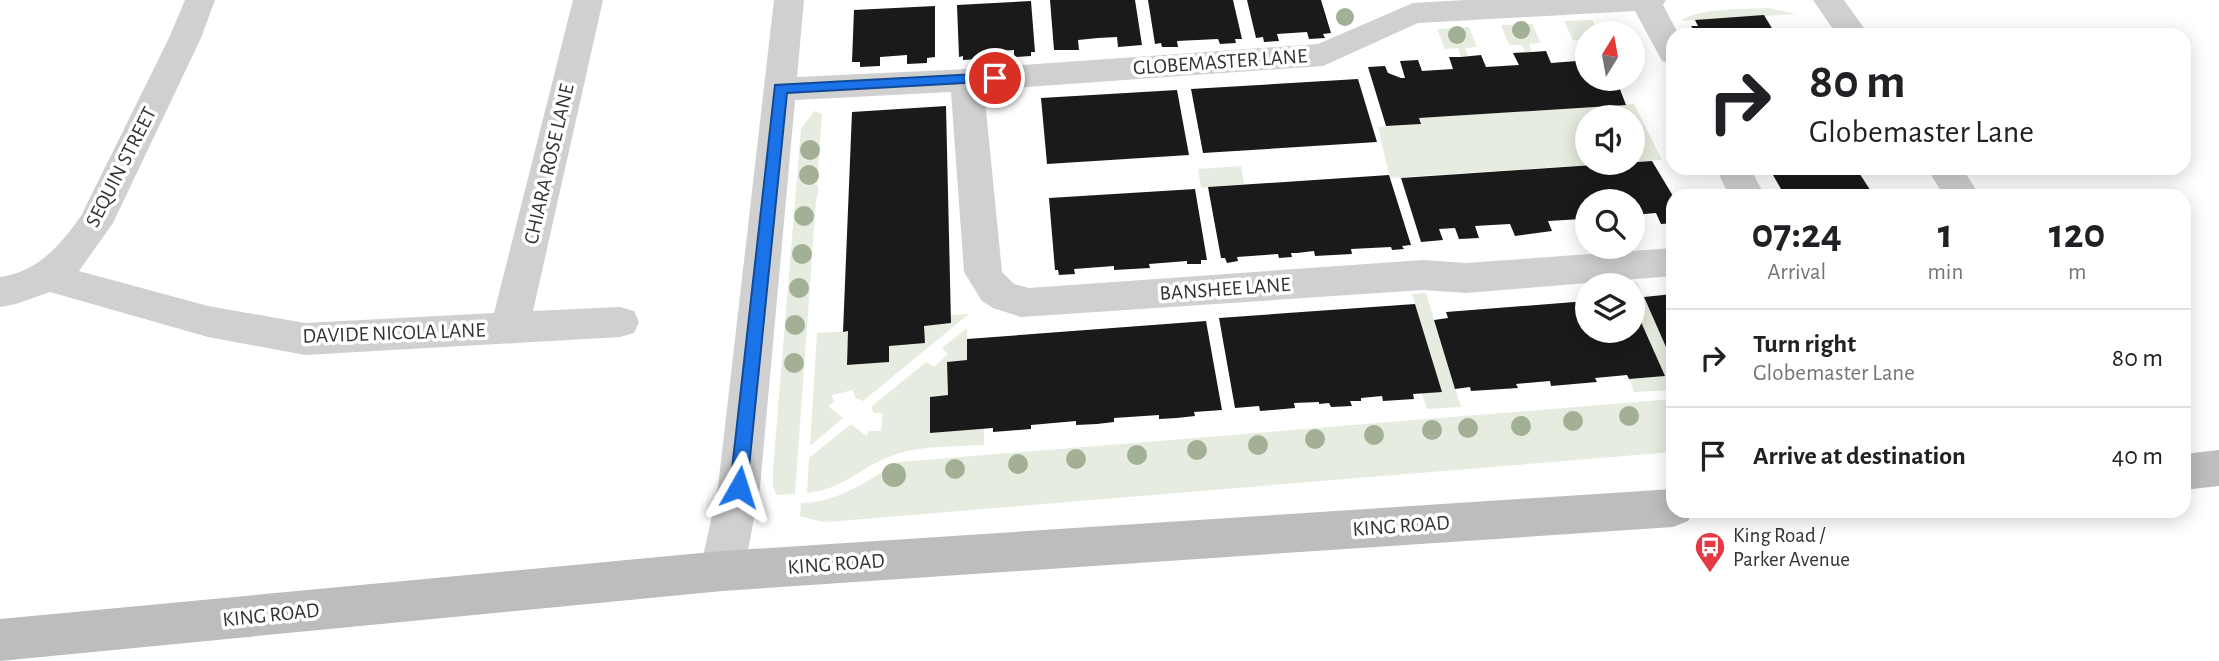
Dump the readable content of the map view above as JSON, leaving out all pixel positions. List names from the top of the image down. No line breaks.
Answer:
{"streets":{"main road":["KING ROAD"],"street":["GLOBEMASTER LANE","CHIARA ROSE LANE","SEQUIN STREET","BANSHEE LANE","DAVIDE NICOLA LANE"]},"crossings":[["GLOBEMASTER LANE","BANSHEE LANE"],["CHIARA ROSE LANE","DAVIDE NICOLA LANE"],["SEQUIN STREET","DAVIDE NICOLA LANE"]],"places":{"bus stop":["King Road / Parker Avenue"]},"north":"top","page":{"turn":["80 m","Globemaster Lane"],"eta":["07:24","Arrival","1","min","120","m"],"list":[{"name":"Turn right","note":"Globemaster Lane","value":"80 m"},{"name":"Arrive at destination","value":"40 m"}]}}
